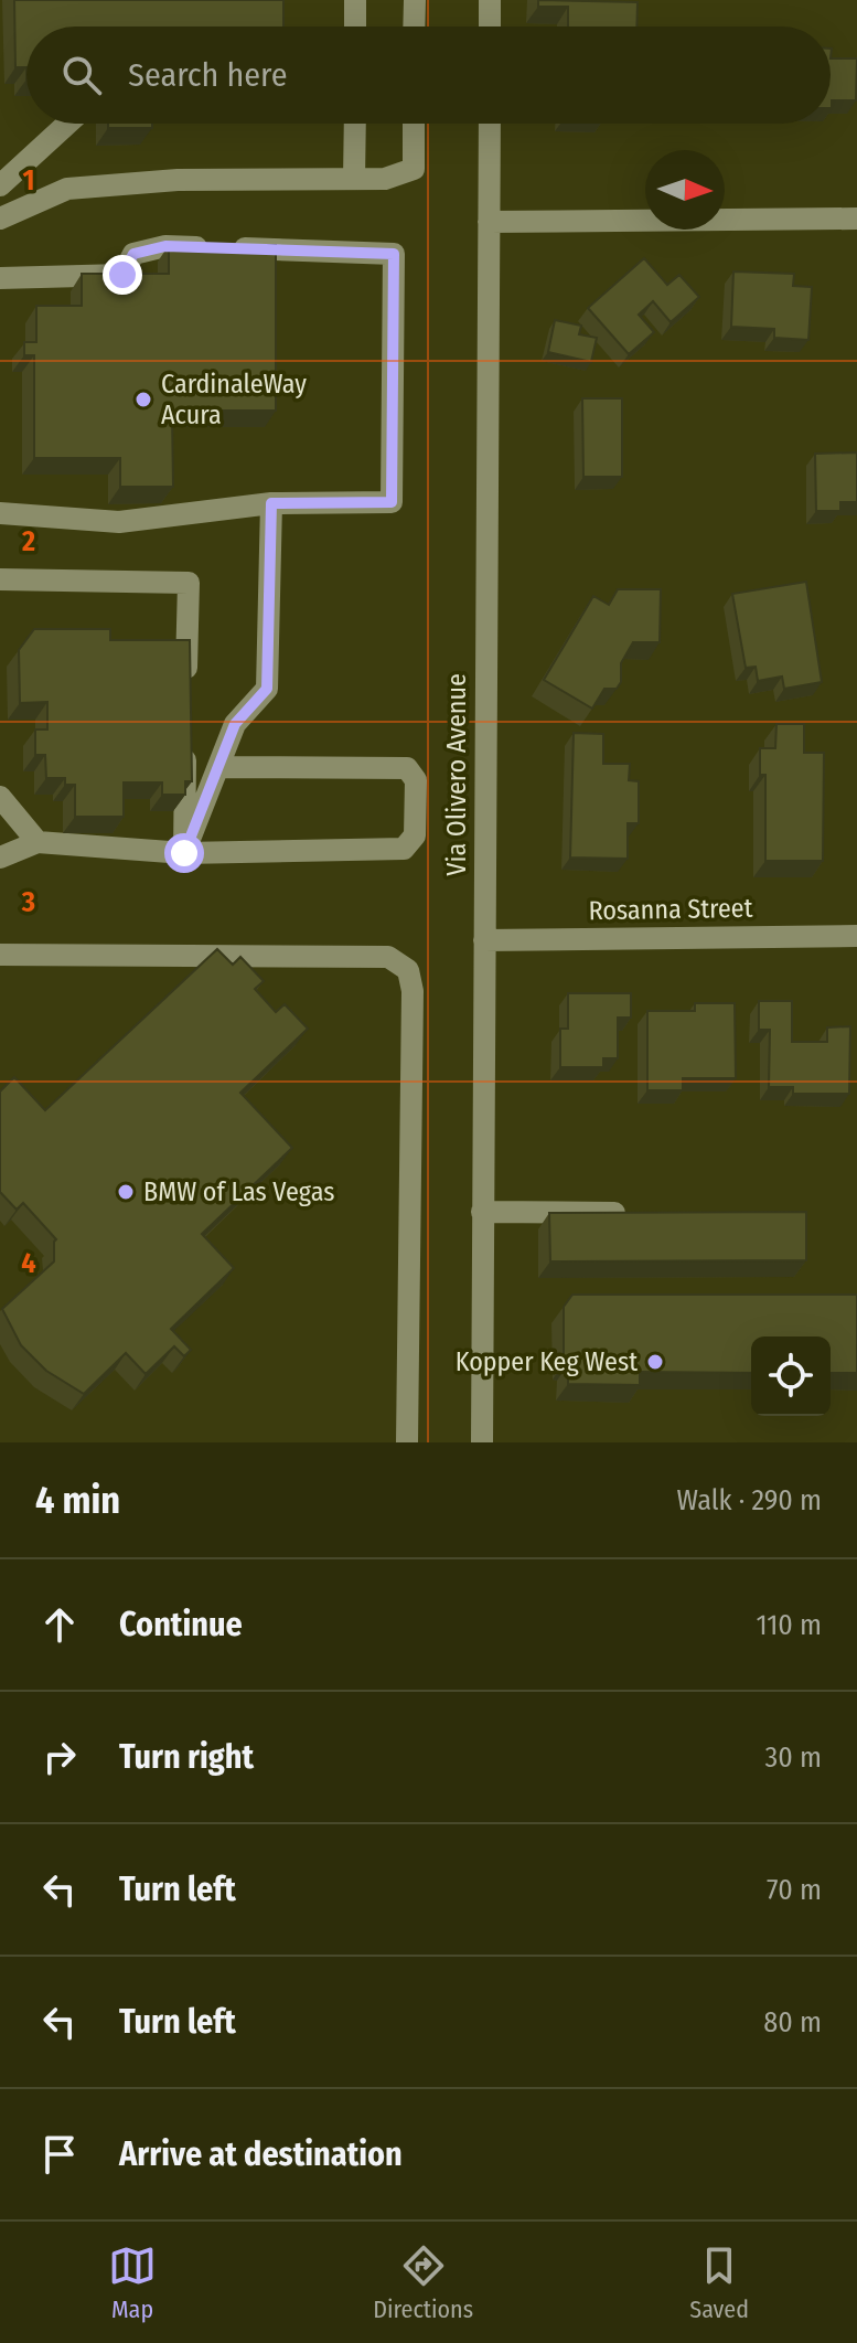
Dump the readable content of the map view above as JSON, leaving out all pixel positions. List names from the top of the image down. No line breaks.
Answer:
{"streets":{"street":["Via Olivero Avenue","Rosanna Street"]},"crossings":[["Via Olivero Avenue","Rosanna Street"]],"places":["CardinaleWay Acura","BMW of Las Vegas","Kopper Keg West"],"north":"right","page":{"search":"Search here","heading":["4 min","Walk · 290 m"],"list":[["Continue","110 m"],["Turn right","30 m"],["Turn left","70 m"],["Turn left","80 m"],"Arrive at destination"],"nav":["Map","Directions","Saved"]},"grid":{"rows":["1","2","3","4"]}}
